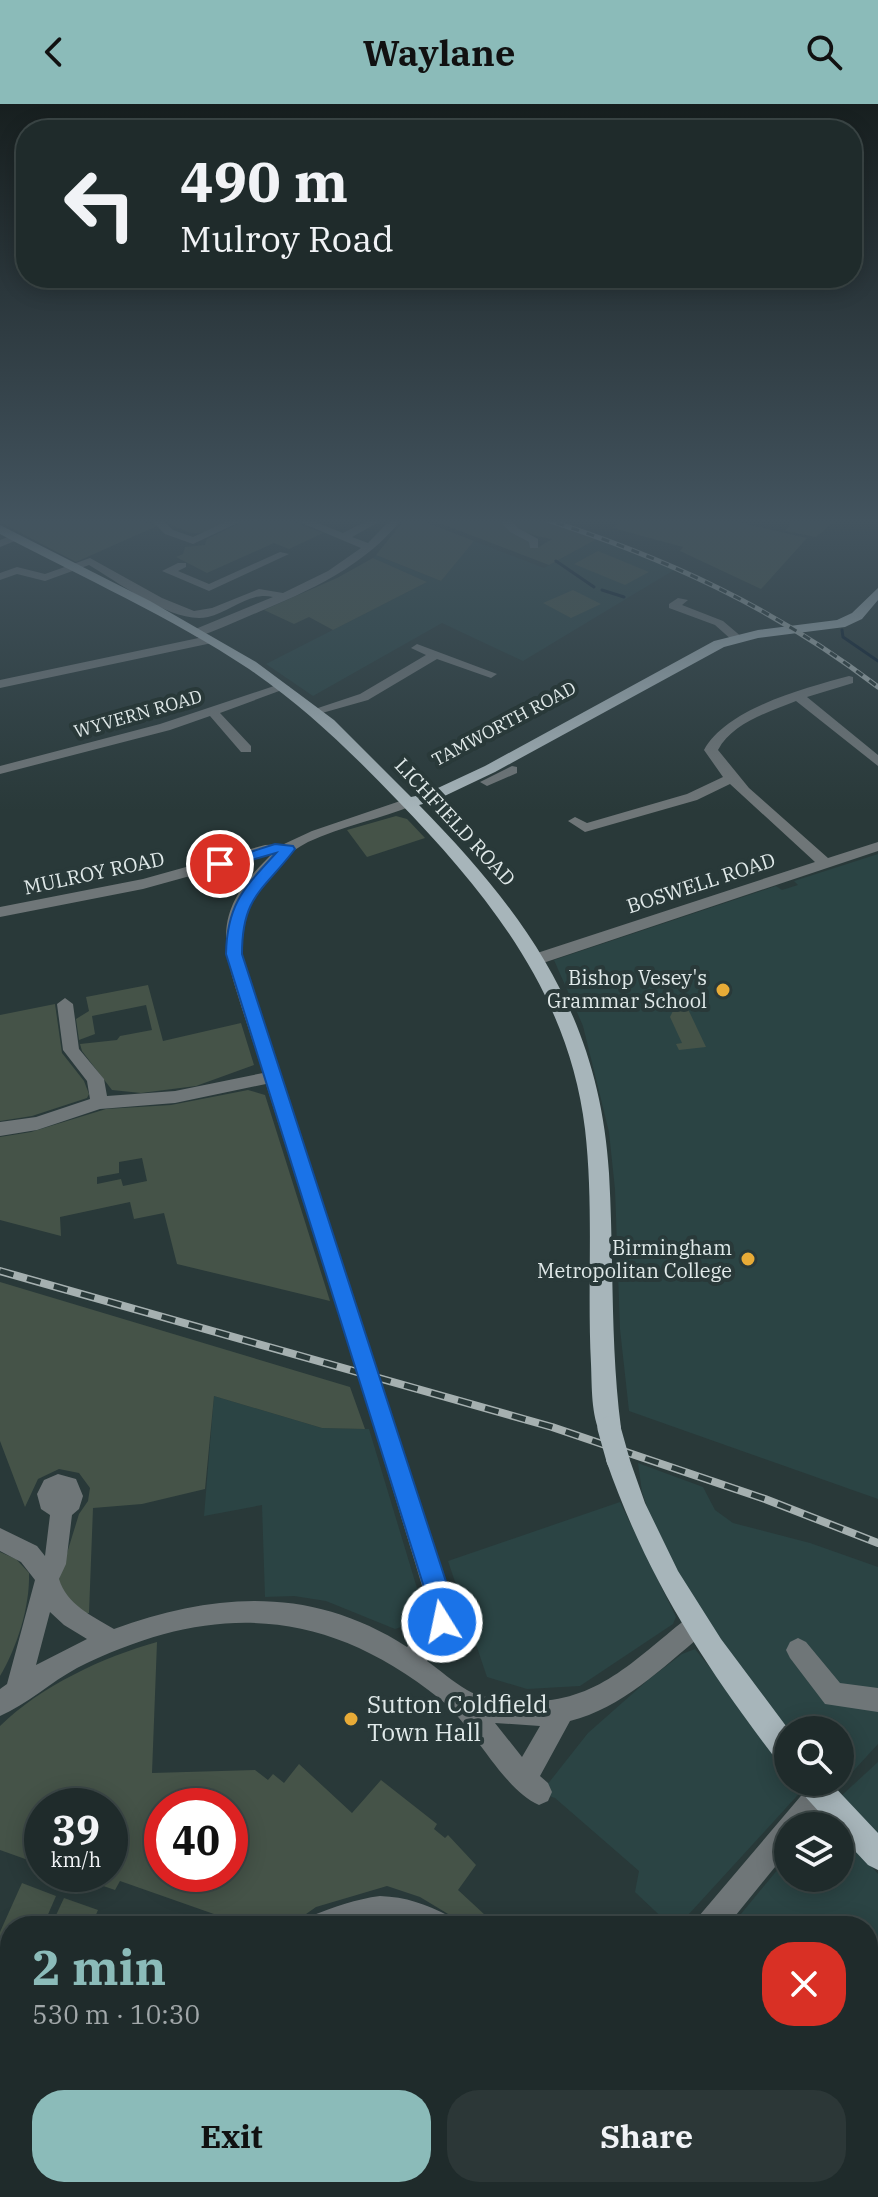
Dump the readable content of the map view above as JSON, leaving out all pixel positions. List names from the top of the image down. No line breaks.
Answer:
{"streets":{"main road":["TAMWORTH ROAD","LICHFIELD ROAD"],"street":["WYVERN ROAD","MULROY ROAD","BOSWELL ROAD"]},"crossings":[["WYVERN ROAD","LICHFIELD ROAD"],["TAMWORTH ROAD","LICHFIELD ROAD"],["LICHFIELD ROAD","BOSWELL ROAD"]],"places":["Bishop Vesey's Grammar School","Birmingham Metropolitan College","Sutton Coldfield Town Hall"],"page":{"header":"Waylane","turn":["490 m","Mulroy Road"],"speed":"39 km/h","limit":"40","heading":["2 min","530 m · 10:30"],"buttons":["Exit","Share"]}}
